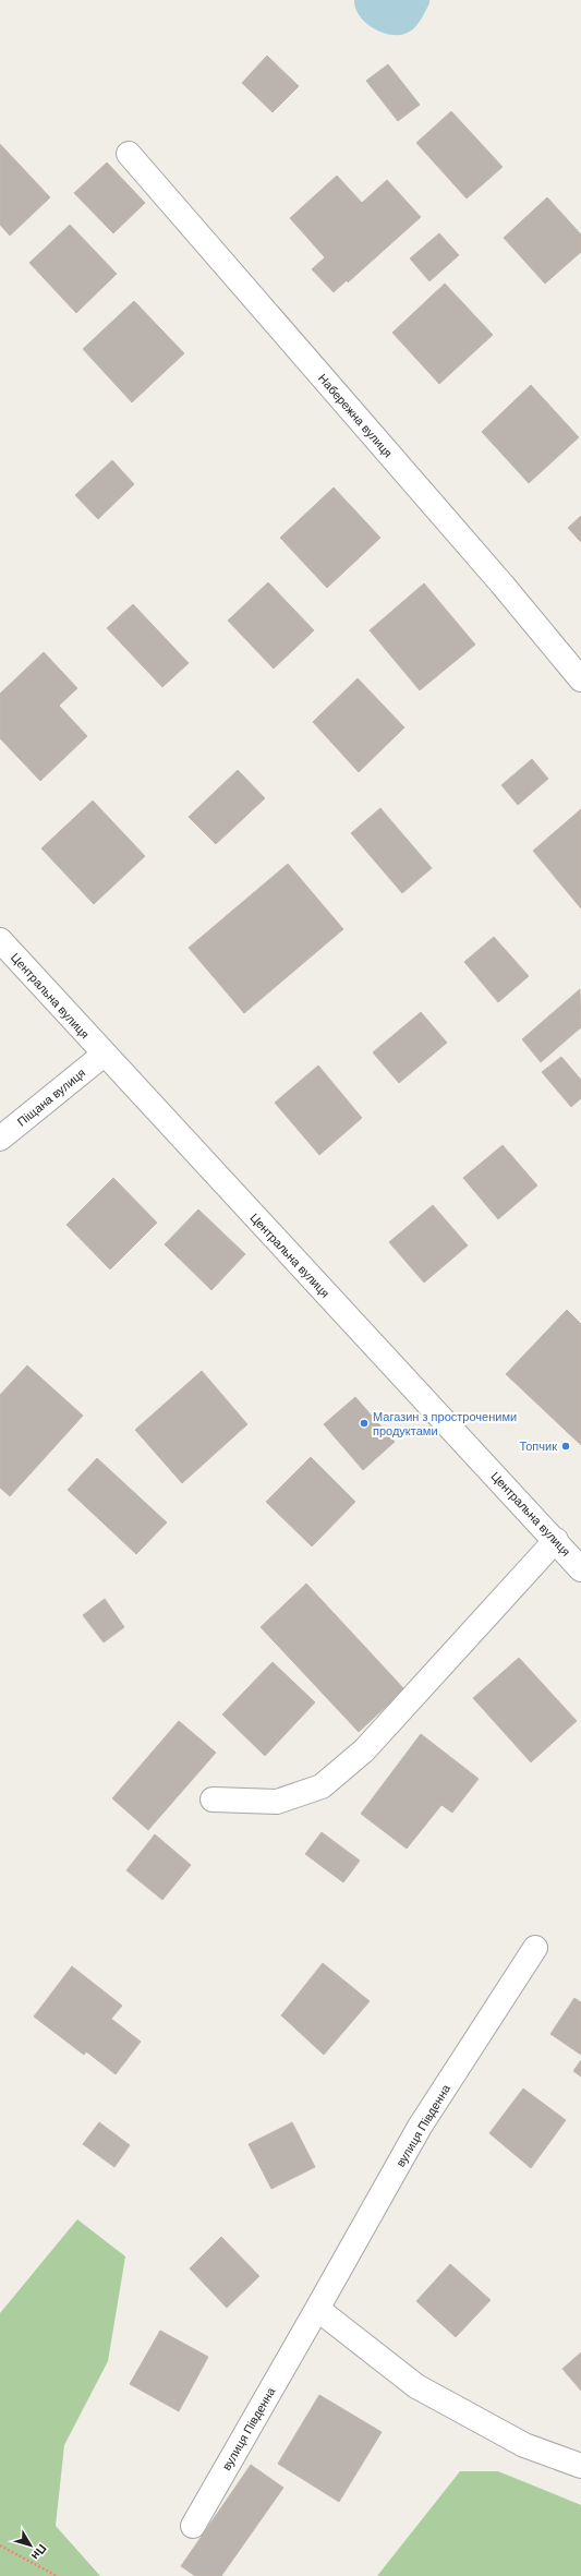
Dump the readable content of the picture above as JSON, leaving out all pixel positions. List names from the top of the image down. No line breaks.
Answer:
{"streets":{"street":["Набережна вулиця","Центральна вулиця","Піщана вулиця","вулиця Південна"]},"crossings":[["Центральна вулиця","Піщана вулиця"]],"places":["Магазин з простроченими продуктами","Топчик"],"north":"bottom right"}
